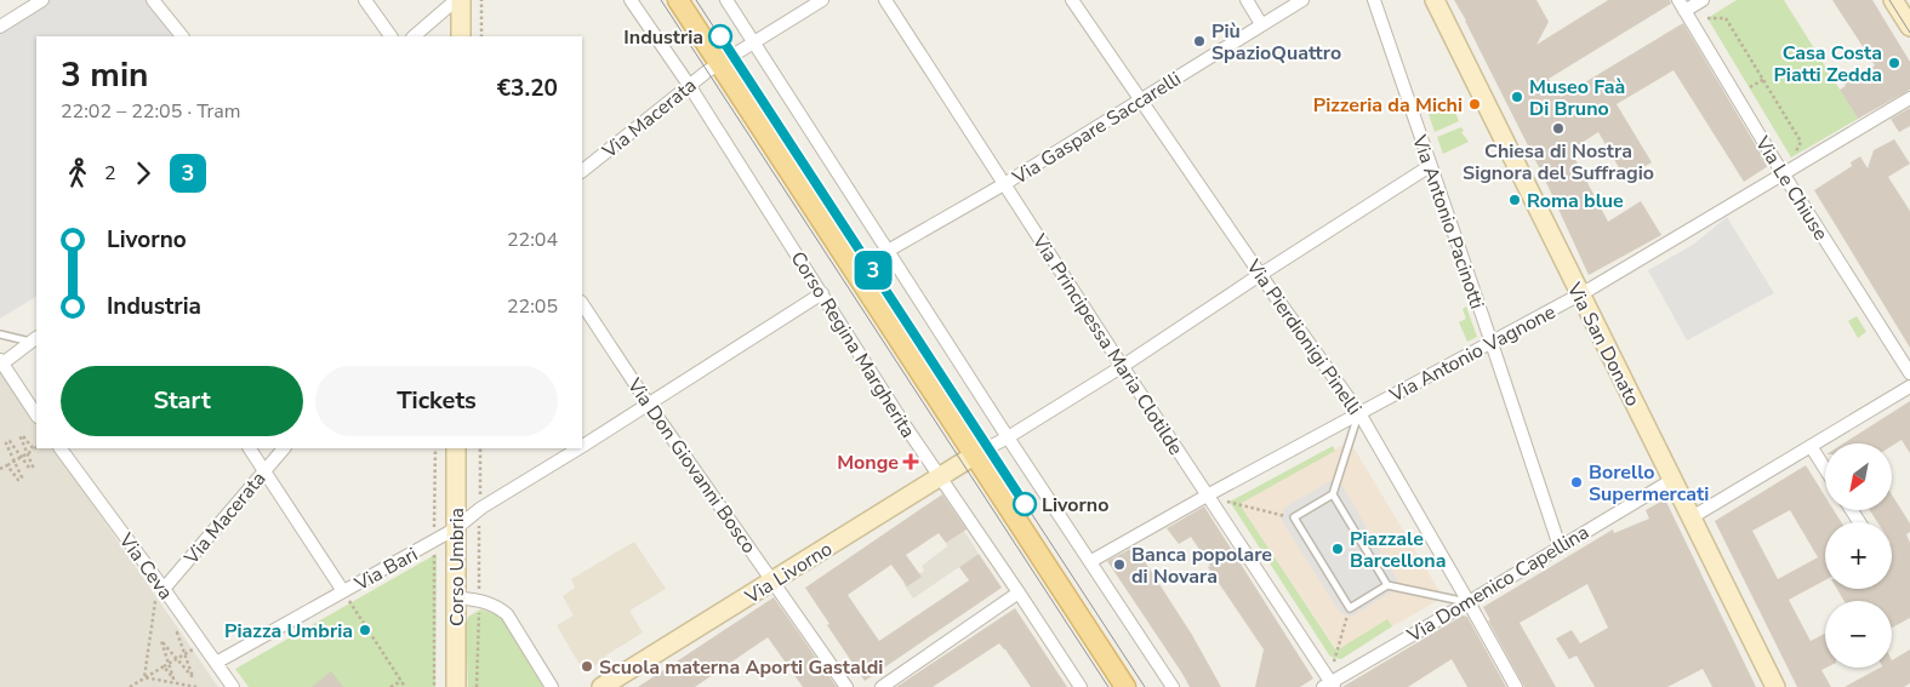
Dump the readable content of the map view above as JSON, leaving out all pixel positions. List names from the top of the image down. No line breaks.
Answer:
{"streets":{"main road":["Corso Regina Margherita"],"street":["Via Macerata","Via Gaspare Saccarelli","Via Le Chiuse","Via Antonio Pacinotti","Via Pierdionigi Pinelli","Via Principessa Maria Clotilde","Via San Donato","Via Antonio Vagnone","Via Don Giovanni Bosco","Via Ceva","Corso Umbria","Via Bari","Via Livorno","Via Domenico Capellina"]},"crossings":[["Via Macerata","Corso Regina Margherita"],["Via Macerata","Via Ceva"],["Via Gaspare Saccarelli","Via Pierdionigi Pinelli"],["Via Gaspare Saccarelli","Via Principessa Maria Clotilde"],["Via Le Chiuse","Via Antonio Vagnone"],["Via Antonio Pacinotti","Via Antonio Vagnone"],["Via Antonio Pacinotti","Via Domenico Capellina"],["Via Pierdionigi Pinelli","Via Antonio Vagnone"],["Via Pierdionigi Pinelli","Via Domenico Capellina"],["Corso Regina Margherita","Via Bari"],["Corso Regina Margherita","Via Livorno"],["Via Principessa Maria Clotilde","Via Antonio Vagnone"],["Via Principessa Maria Clotilde","Via Domenico Capellina"],["Via San Donato","Via Antonio Vagnone"],["Via San Donato","Via Domenico Capellina"],["Via Don Giovanni Bosco","Via Bari"],["Via Don Giovanni Bosco","Via Livorno"],["Via Ceva","Via Bari"],["Corso Umbria","Via Bari"]],"places":{"other":["Industria","Più SpazioQuattro","Casa Costa Piatti Zedda","Museo Faà Di Bruno","Pizzeria da Michi","Chiesa di Nostra Signora del Suffragio","Roma blue","Borello Supermercati","Livorno","Piazzale Barcellona","Banca popolare di Novara","Piazza Umbria","Scuola materna Aporti Gastaldi"],"health":["Monge"]},"lines":["tram line 3"],"north":"bottom left","page":{"on_map":"3","heading":["3 min","22:02 – 22:05 · Tram","€3.20"],"legs":["2","3"],"list":[{"name":"Livorno","value":"22:04"},{"name":"Industria","value":"22:05"}],"buttons":["Start","Tickets"],"map_buttons":["+","−"]}}
